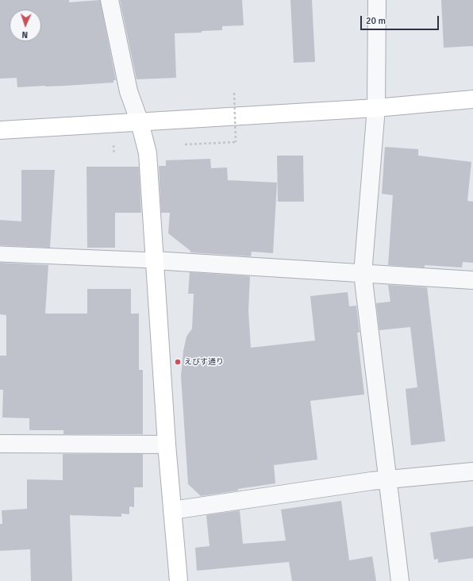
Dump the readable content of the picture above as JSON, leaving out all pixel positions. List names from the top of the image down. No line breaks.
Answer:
{"places":["えびす通り"],"scale_bar":"20 m","north":"bottom"}
